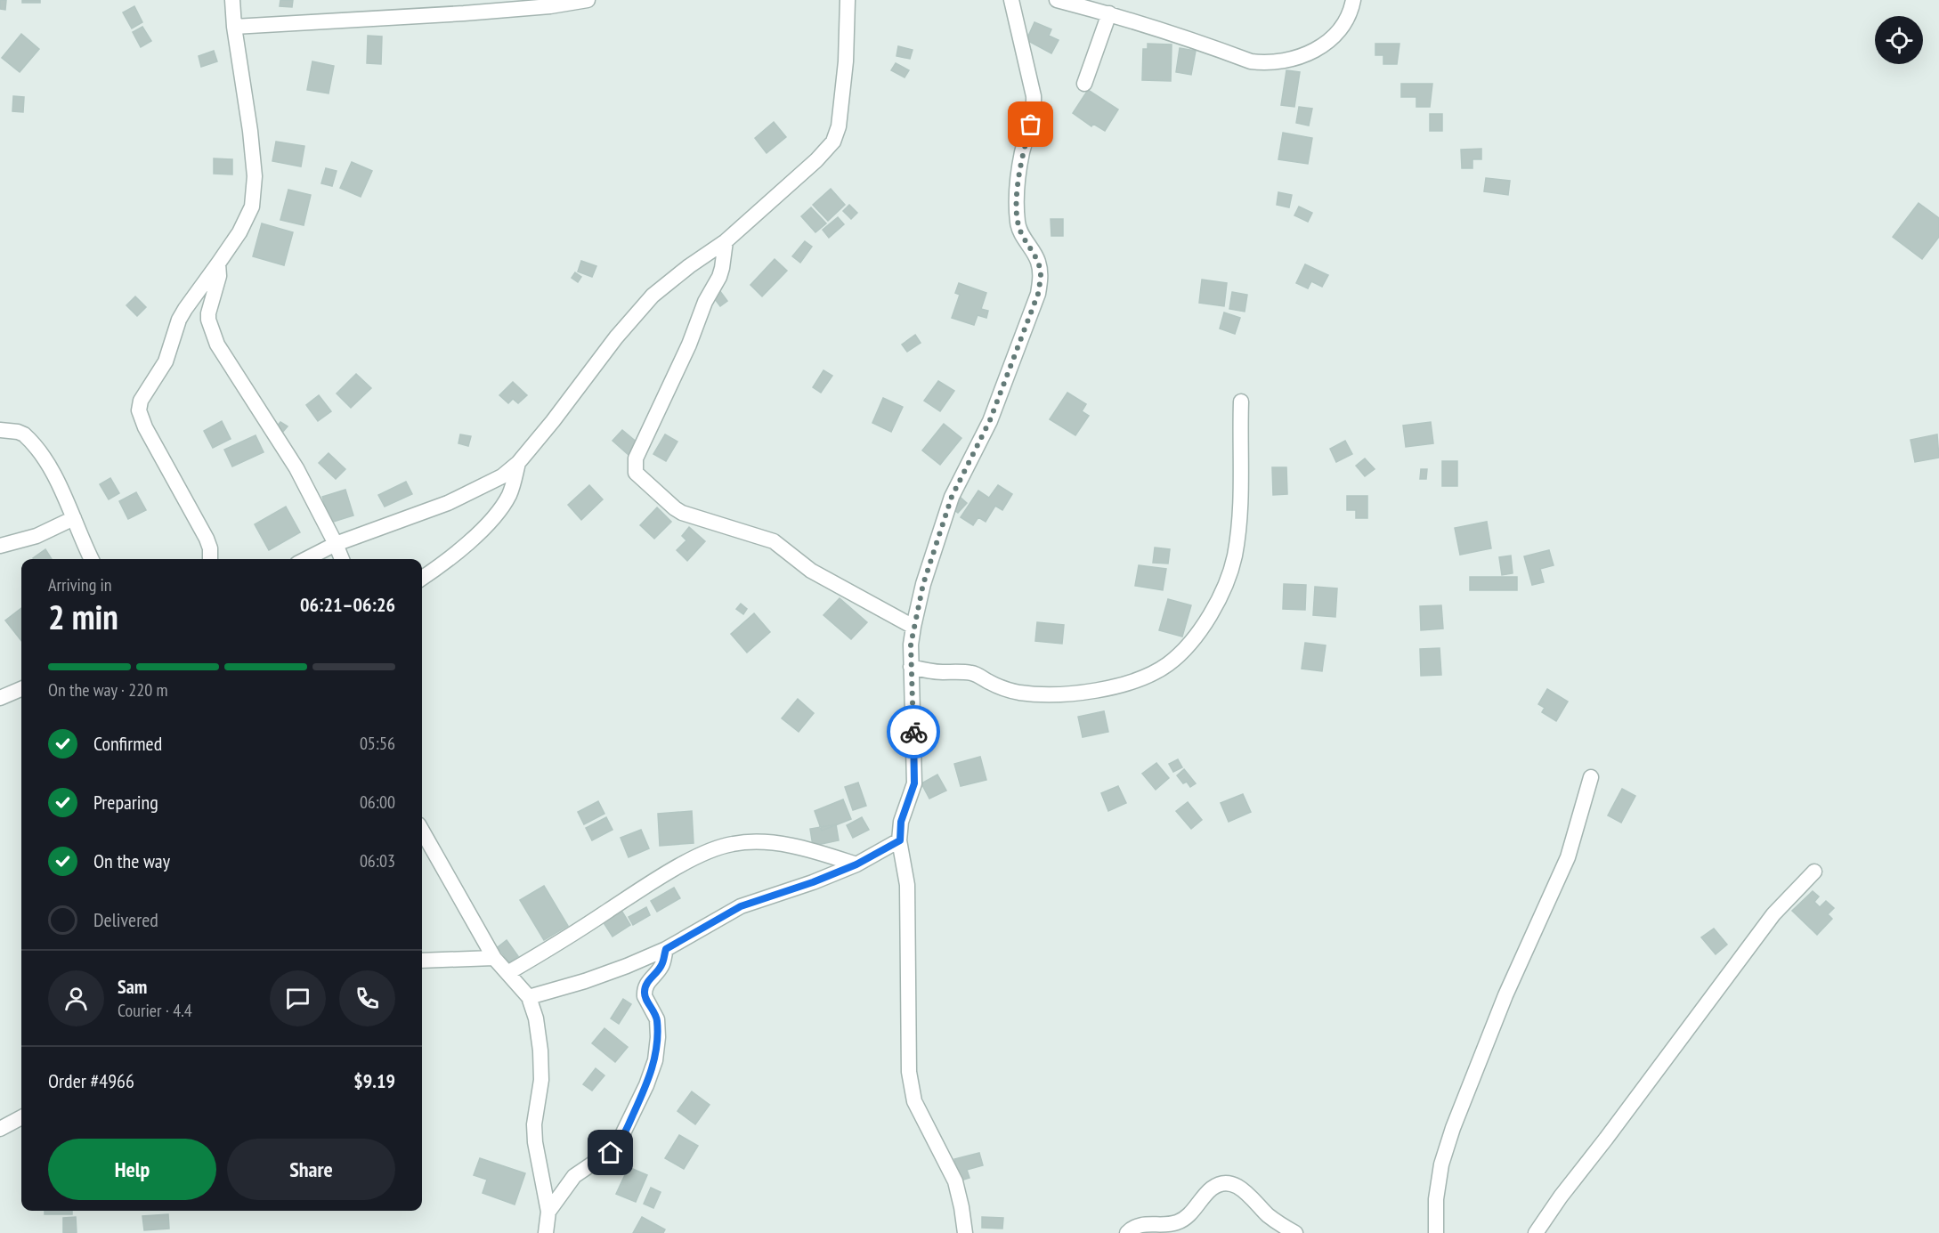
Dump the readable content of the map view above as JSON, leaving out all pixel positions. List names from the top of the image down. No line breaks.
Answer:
{"page":{"heading":["2 min","Arriving in","06:21–06:26"],"panel":["Sam","Courier · 4.4","Order #4966","$9.19"],"bar":"On the way · 220 m","list":[["Confirmed","05:56"],["Preparing","06:00"],["On the way","06:03"],"Delivered"],"buttons":["Help","Share"]}}
